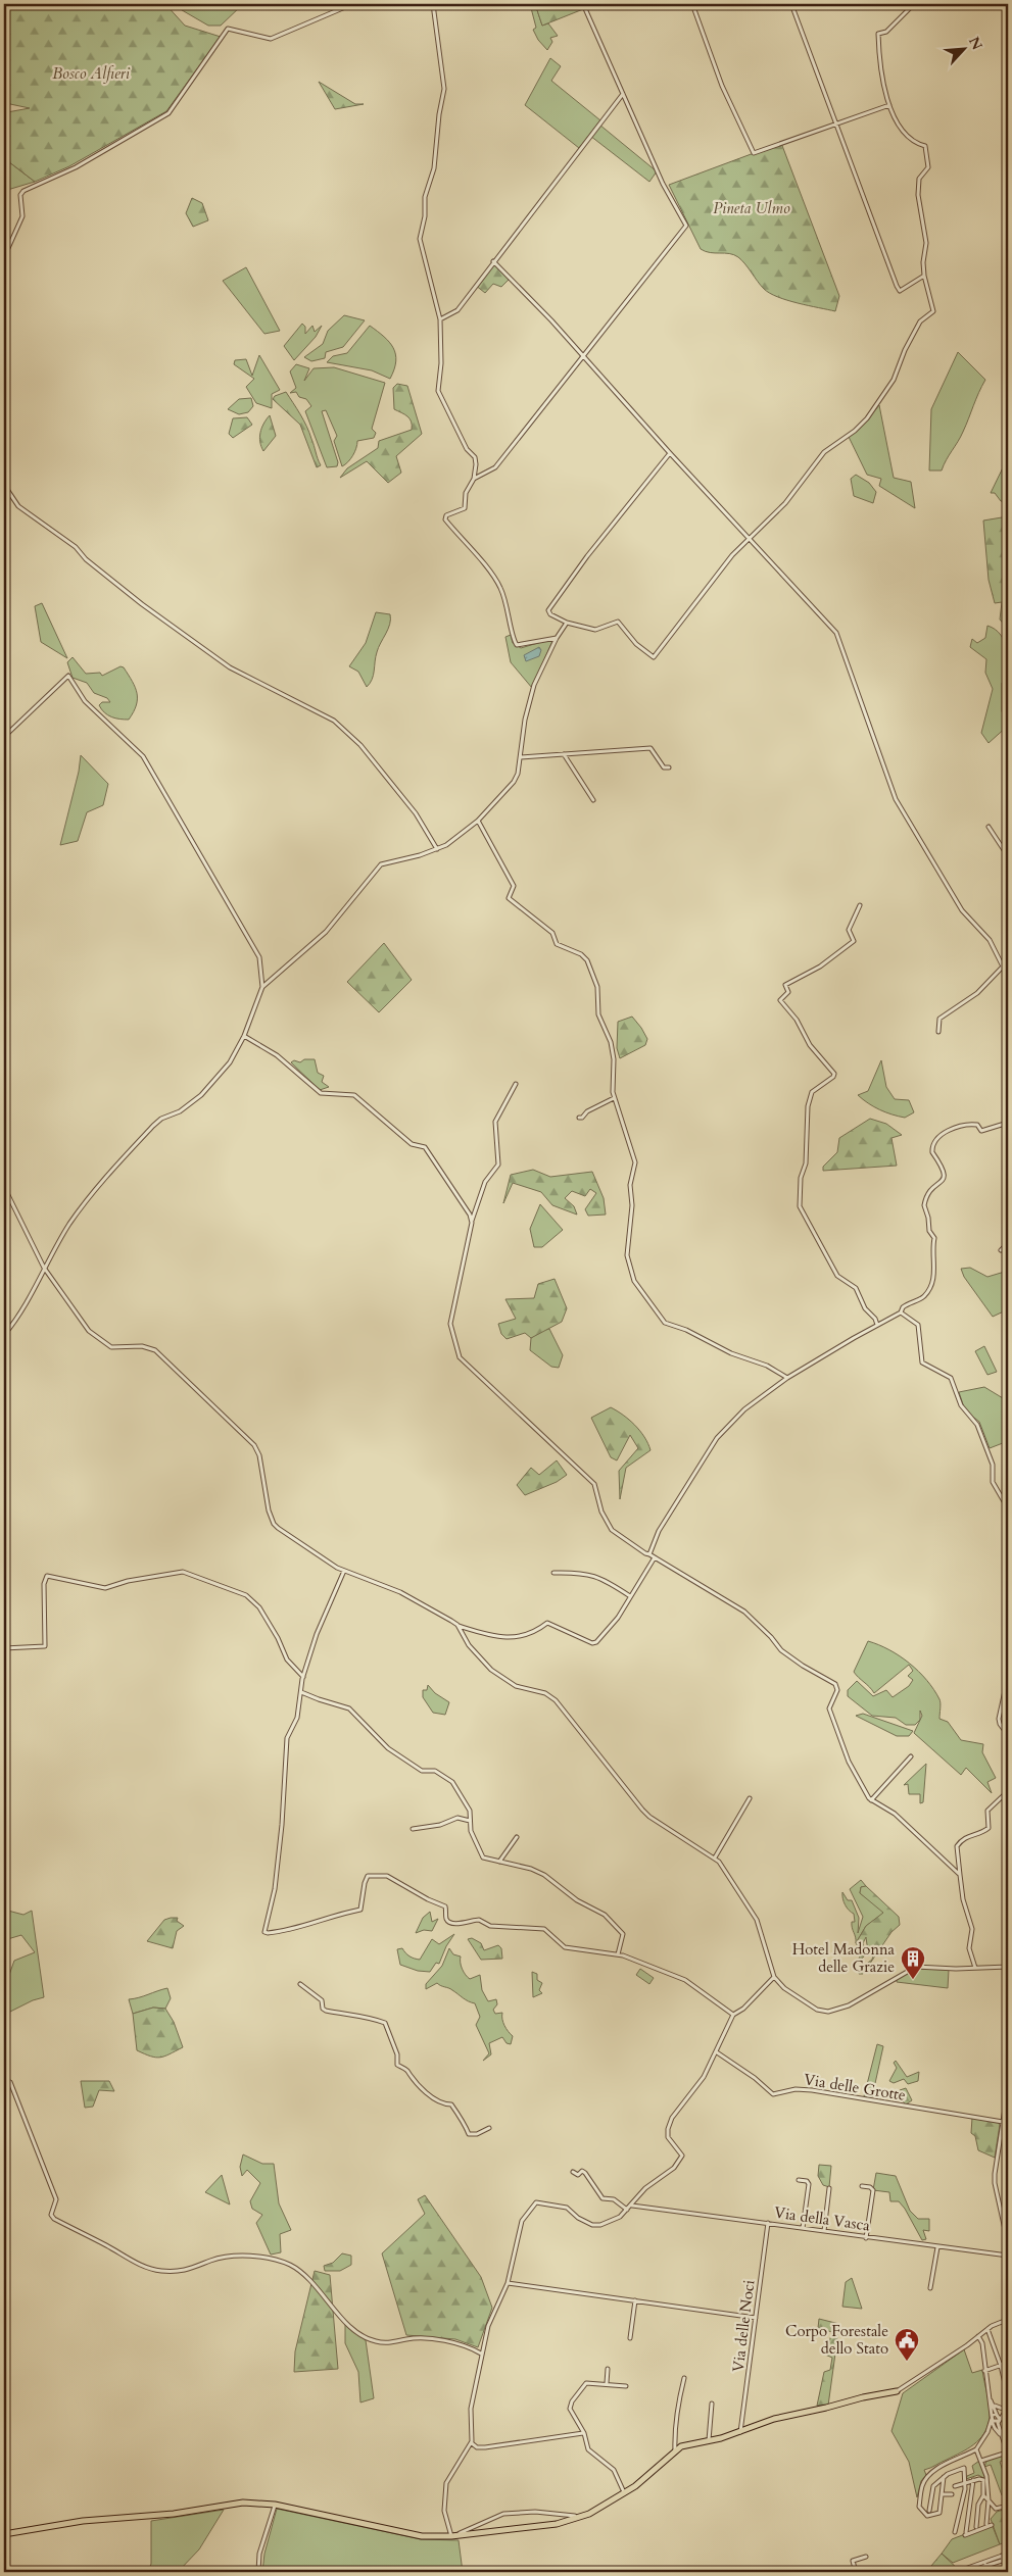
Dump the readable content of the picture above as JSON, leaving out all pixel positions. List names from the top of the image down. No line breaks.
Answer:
{"streets":{"street":["Via delle Grotte","Via della Vasca","Via delle Noci"]},"crossings":[["Via della Vasca","Via delle Noci"]],"parks":["Bosco Alfieri","Pineta Ulmo"],"places":{"building":["Hotel Madonna delle Grazie"],"public building":["Corpo Forestale dello Stato"]},"north":"top right"}
